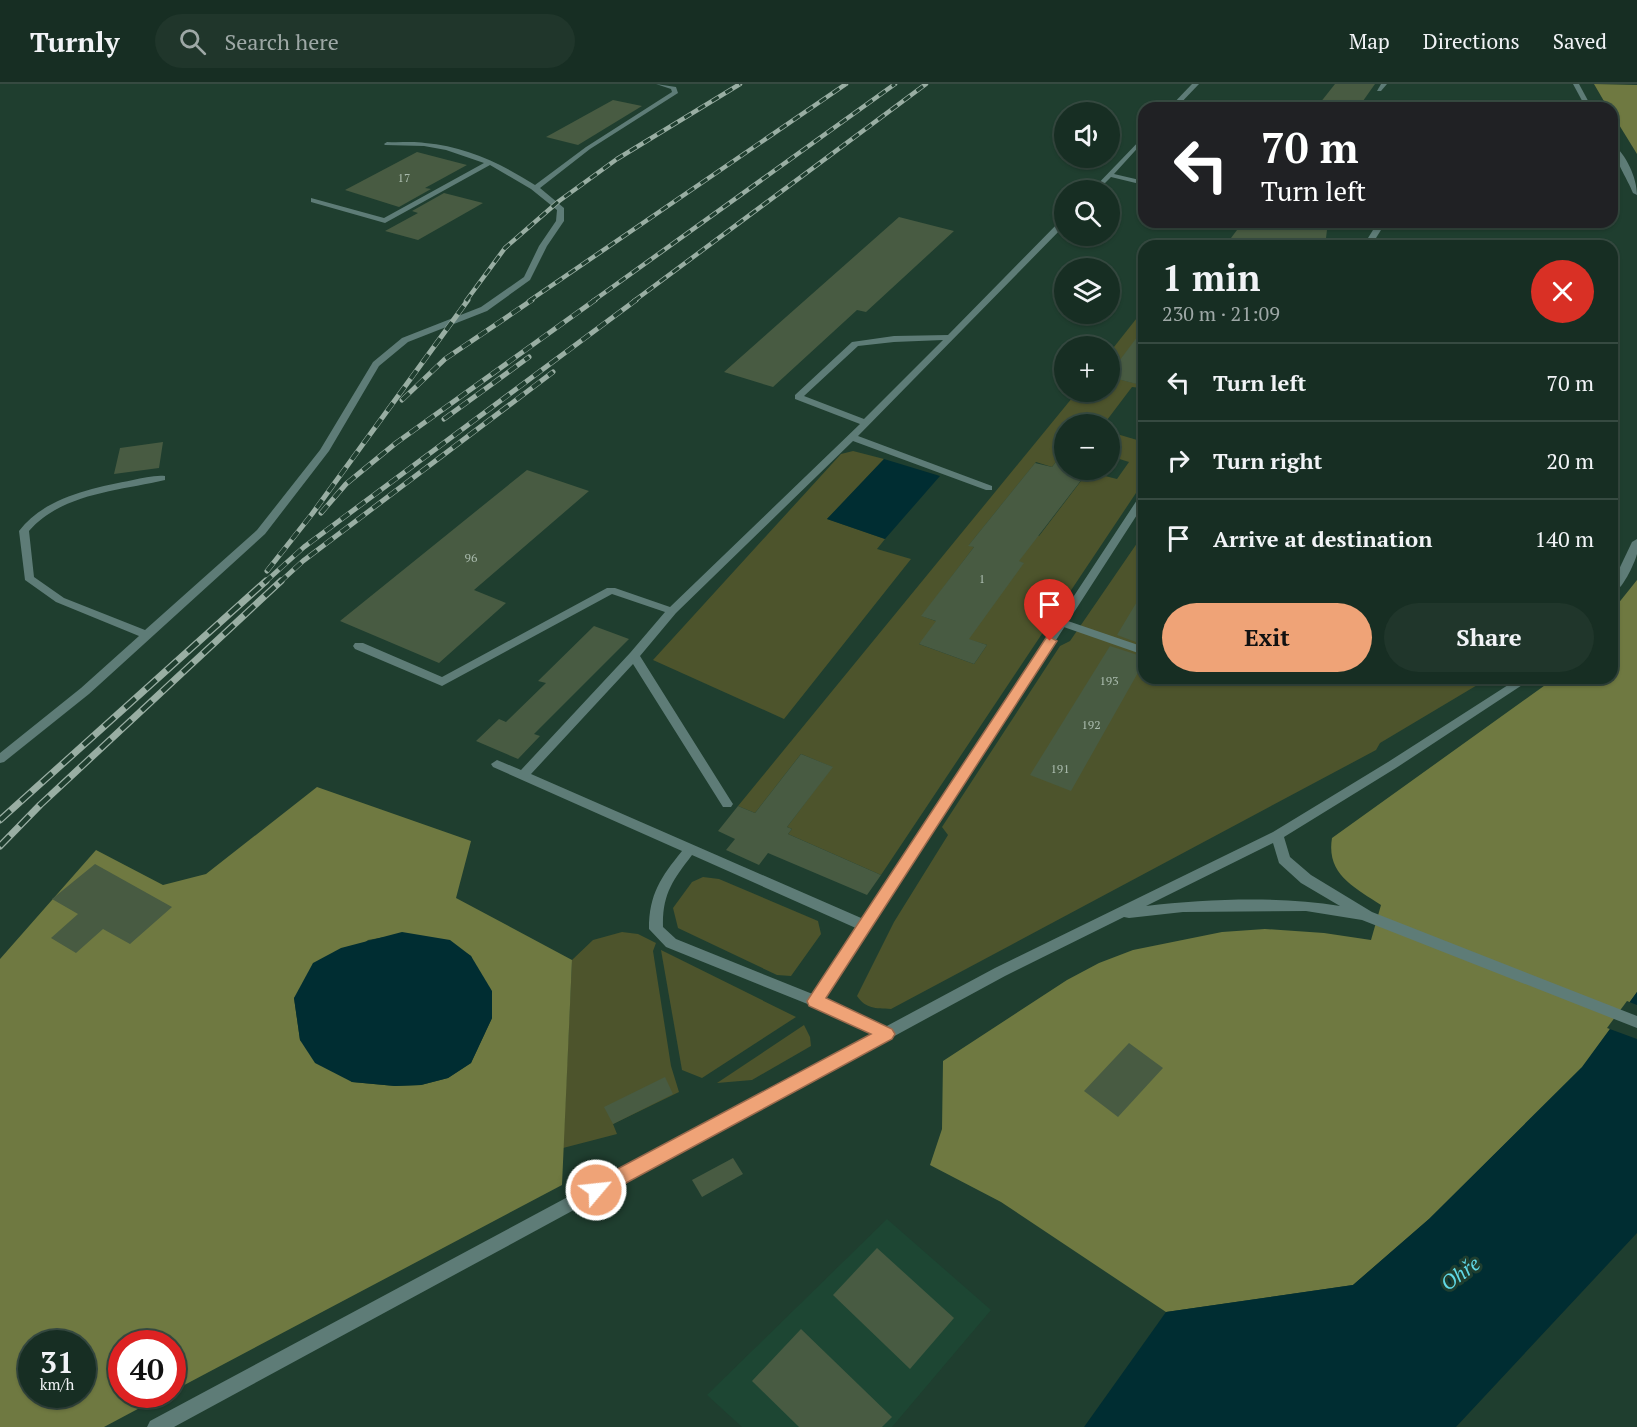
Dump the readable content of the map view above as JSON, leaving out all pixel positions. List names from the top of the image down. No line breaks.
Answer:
{"water":["Ohře"],"house_numbers":["17","96","1","193","192","191"],"page":{"header":"Turnly","search":"Search here","nav":["Map","Directions","Saved"],"map_buttons":["+","−"],"turn":["70 m","Turn left"],"heading":["1 min","230 m · 21:09"],"list":[{"name":"Turn left","value":"70 m"},{"name":"Turn right","value":"20 m"},{"name":"Arrive at destination","value":"140 m"}],"buttons":["Exit","Share"],"speed":"31 km/h","limit":"40"}}
